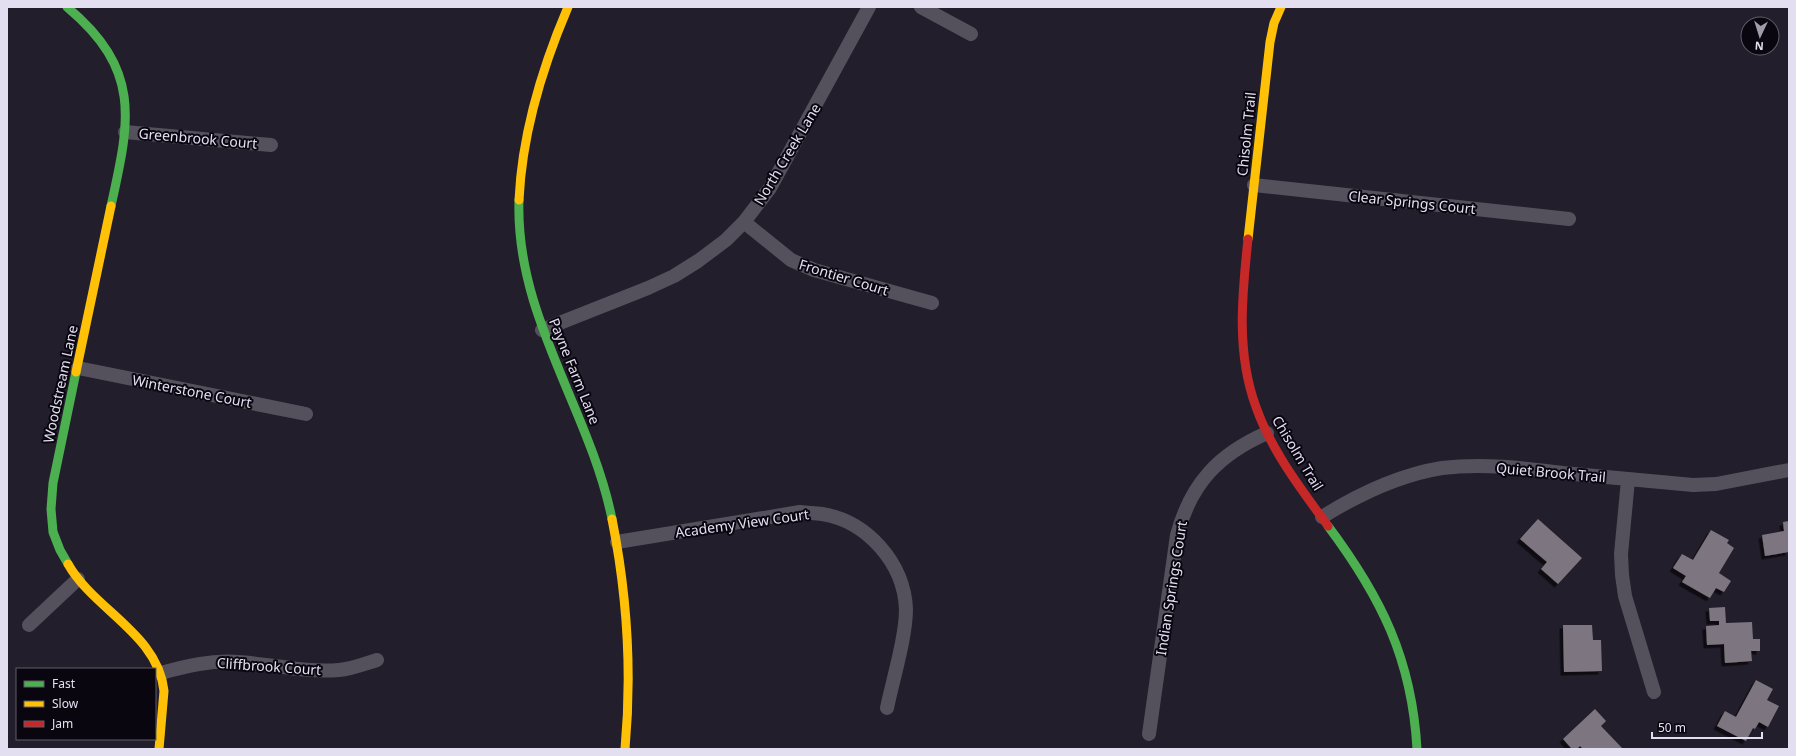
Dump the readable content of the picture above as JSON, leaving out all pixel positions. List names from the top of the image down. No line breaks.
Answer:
{"streets":{"street":["Chisolm Trail","Greenbrook Court","North Creek Lane","Clear Springs Court","Frontier Court","Payne Farm Lane","Woodstream Lane","Winterstone Court","Quiet Brook Trail","Academy View Court","Indian Springs Court","Cliffbrook Court"]},"crossings":[["Chisolm Trail","Clear Springs Court"],["Chisolm Trail","Quiet Brook Trail"],["Chisolm Trail","Indian Springs Court"],["Greenbrook Court","Woodstream Lane"],["North Creek Lane","Frontier Court"],["North Creek Lane","Payne Farm Lane"],["Payne Farm Lane","Academy View Court"],["Woodstream Lane","Winterstone Court"],["Woodstream Lane","Cliffbrook Court"]],"legend":["Fast","Slow","Jam"],"scale_bar":"50 m","north":"bottom"}
